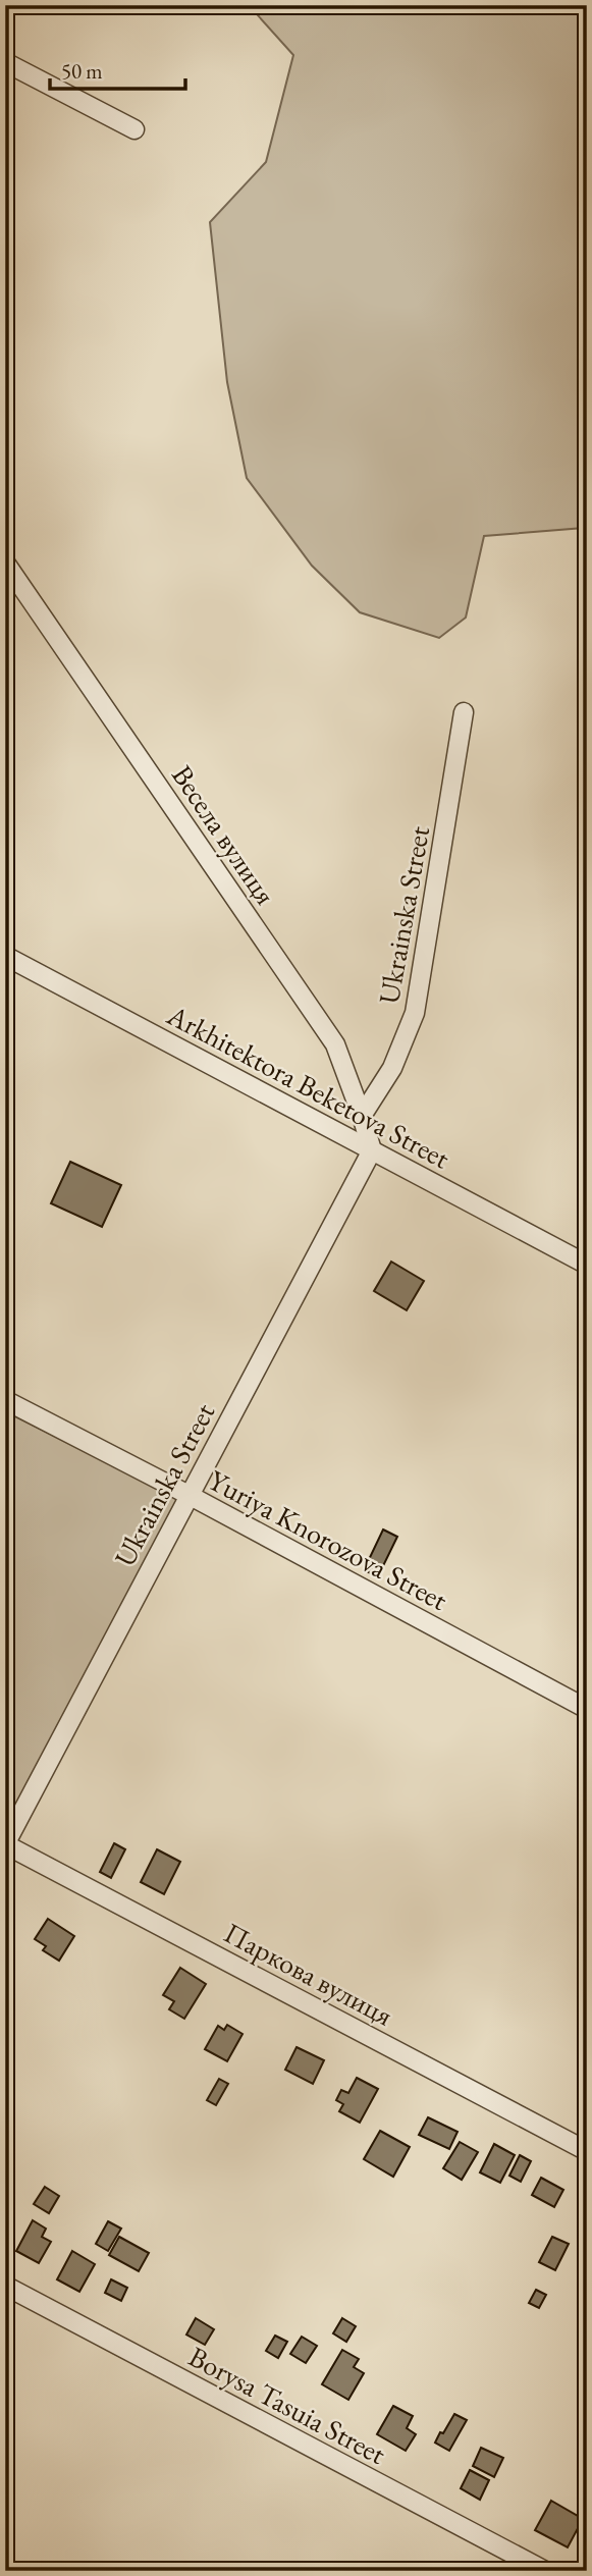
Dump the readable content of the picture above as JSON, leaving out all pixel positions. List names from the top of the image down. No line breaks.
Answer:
{"streets":{"street":["Весела вулиця","Ukrainska Street","Arkhitektora Beketova Street","Yuriya Knorozova Street","Паркова вулиця","Borysa Tasuia Street"]},"crossings":[["Весела вулиця","Ukrainska Street"],["Весела вулиця","Arkhitektora Beketova Street"],["Ukrainska Street","Arkhitektora Beketova Street"],["Ukrainska Street","Yuriya Knorozova Street"],["Ukrainska Street","Паркова вулиця"]],"scale_bar":"50 m"}
